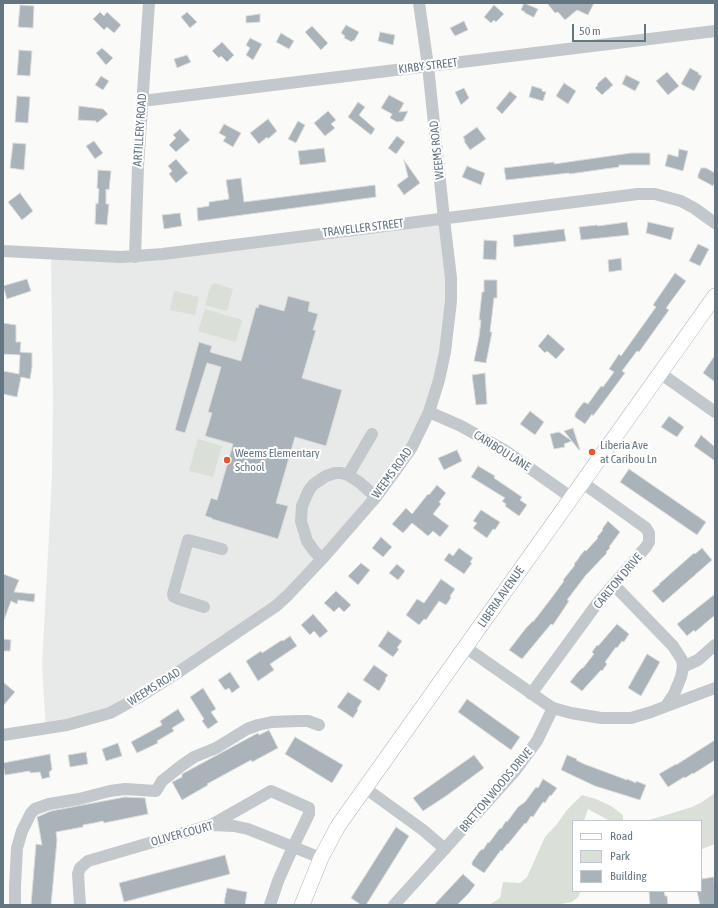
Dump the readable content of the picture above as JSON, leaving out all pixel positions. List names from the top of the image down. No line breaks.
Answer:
{"streets":{"main road":["LIBERIA AVENUE"],"street":["KIRBY STREET","ARTILLERY ROAD","WEEMS ROAD","TRAVELLER STREET","CARIBOU LANE","CARLTON DRIVE","BRETTON WOODS DRIVE","OLIVER COURT"]},"crossings":[["KIRBY STREET","ARTILLERY ROAD"],["KIRBY STREET","WEEMS ROAD"],["ARTILLERY ROAD","TRAVELLER STREET"],["WEEMS ROAD","TRAVELLER STREET"],["WEEMS ROAD","CARIBOU LANE"],["CARIBOU LANE","LIBERIA AVENUE"],["CARLTON DRIVE","LIBERIA AVENUE"],["LIBERIA AVENUE","OLIVER COURT"]],"places":["Liberia Ave at Caribou Ln","Weems Elementary School"],"legend":["Road","Park","Building"],"scale_bar":"50 m"}
